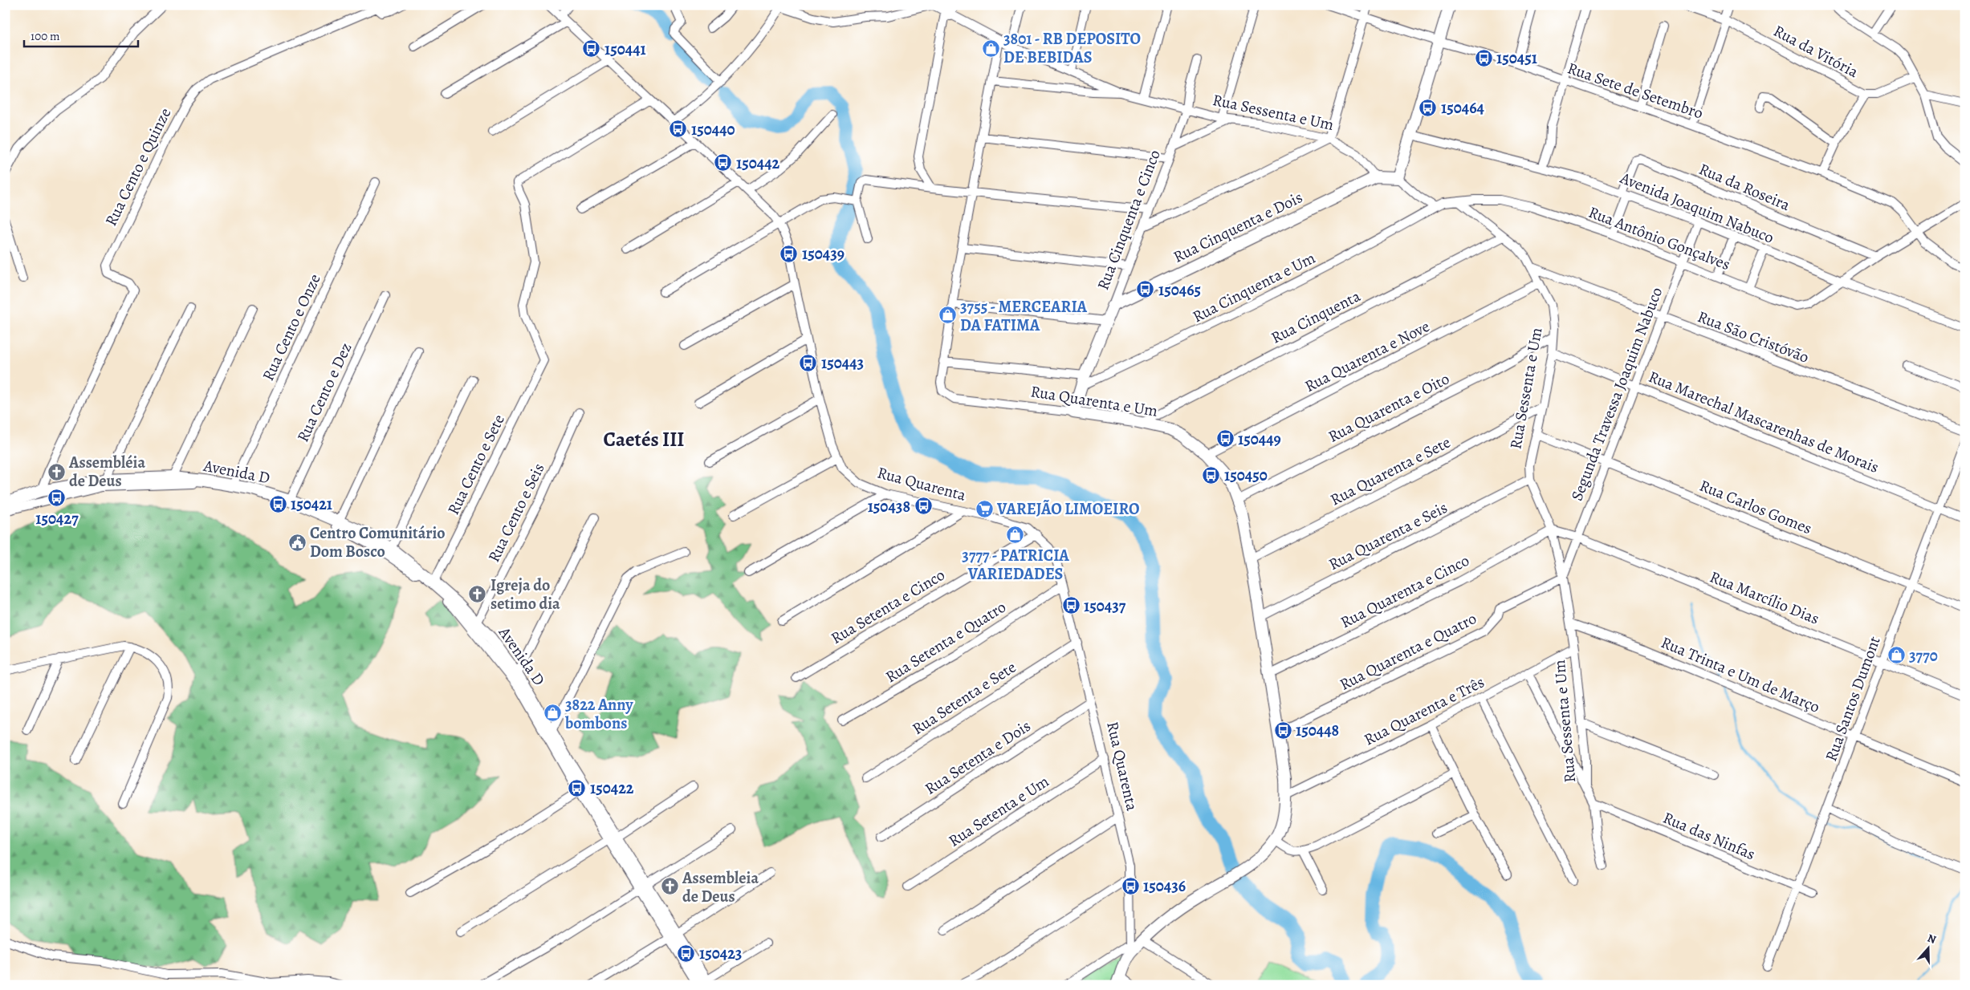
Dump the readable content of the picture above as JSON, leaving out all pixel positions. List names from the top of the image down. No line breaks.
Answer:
{"streets":{"street":["Rua da Vitória","Rua Sete de Setembro","Rua Sessenta e Um","Rua Cento e Quinze","Rua da Roseira","Avenida Joaquim Nabuco","Rua Cinquenta e Cinco","Rua Cinquenta e Dois","Rua Antônio Gonçalves","Rua Cinquenta e Um","Rua Cinquenta","Rua Cento e Onze","Rua São Cristóvão","Rua Quarenta e Nove","Rua Cento e Dez","Segunda Travessa Joaquim Nabuco","Rua Quarenta e Um","Rua Quarenta e Oito","Rua Marechal Mascarenhas de Morais","Rua Cento e Sete","Rua Quarenta e Sete","Avenida D","Rua Quarenta","Rua Carlos Gomes","Rua Cento e Seis","Rua Quarenta e Seis","Rua Quarenta e Cinco","Rua Marcílio Dias","Rua Setenta e Cinco","Rua Setenta e Quatro","Rua Quarenta e Quatro","Rua Trinta e Um de Março","Rua Setenta e Sete","Rua Santos Dumont","Rua Quarenta e Três","Rua Setenta e Dois","Rua Setenta e Um","Rua das Ninfas"]},"crossings":[["Rua Sete de Setembro","Rua Antônio Gonçalves"],["Rua Sessenta e Um","Rua Cinquenta e Cinco"],["Rua Sessenta e Um","Rua Cinquenta e Dois"],["Rua Sessenta e Um","Rua Antônio Gonçalves"],["Rua Sessenta e Um","Rua Cinquenta"],["Rua Sessenta e Um","Rua São Cristóvão"],["Rua Sessenta e Um","Rua Quarenta e Nove"],["Rua Sessenta e Um","Segunda Travessa Joaquim Nabuco"],["Rua Sessenta e Um","Rua Quarenta e Um"],["Rua Sessenta e Um","Rua Quarenta e Oito"],["Rua Sessenta e Um","Rua Marechal Mascarenhas de Morais"],["Rua Sessenta e Um","Rua Quarenta e Sete"],["Rua Sessenta e Um","Rua Carlos Gomes"],["Rua Sessenta e Um","Rua Quarenta e Seis"],["Rua Sessenta e Um","Rua Quarenta e Cinco"],["Rua Sessenta e Um","Rua Marcílio Dias"],["Rua Sessenta e Um","Rua Quarenta e Quatro"],["Rua Sessenta e Um","Rua Trinta e Um de Março"],["Rua Sessenta e Um","Rua Quarenta e Três"],["Rua Sessenta e Um","Rua das Ninfas"],["Rua Cento e Quinze","Avenida D"],["Rua da Roseira","Avenida Joaquim Nabuco"],["Rua da Roseira","Rua Antônio Gonçalves"],["Avenida Joaquim Nabuco","Rua Antônio Gonçalves"],["Avenida Joaquim Nabuco","Segunda Travessa Joaquim Nabuco"],["Rua Cinquenta e Cinco","Rua Cinquenta e Dois"],["Rua Cinquenta e Cinco","Rua Cinquenta e Um"],["Rua Cinquenta e Cinco","Rua Quarenta e Um"],["Rua Antônio Gonçalves","Segunda Travessa Joaquim Nabuco"],["Rua Cinquenta","Rua Quarenta e Um"],["Rua Cento e Onze","Avenida D"],["Rua São Cristóvão","Segunda Travessa Joaquim Nabuco"],["Rua Quarenta e Nove","Rua Quarenta e Um"],["Rua Cento e Dez","Avenida D"],["Segunda Travessa Joaquim Nabuco","Rua Marechal Mascarenhas de Morais"],["Segunda Travessa Joaquim Nabuco","Rua Carlos Gomes"],["Segunda Travessa Joaquim Nabuco","Rua Marcílio Dias"],["Segunda Travessa Joaquim Nabuco","Rua Quarenta e Quatro"],["Rua Quarenta e Um","Rua Quarenta e Oito"],["Rua Quarenta e Um","Rua Quarenta e Sete"],["Rua Quarenta e Um","Rua Quarenta"],["Rua Quarenta e Um","Rua Quarenta e Seis"],["Rua Quarenta e Um","Rua Quarenta e Cinco"],["Rua Quarenta e Um","Rua Quarenta e Quatro"],["Rua Quarenta e Um","Rua Quarenta e Três"],["Rua Marechal Mascarenhas de Morais","Rua Santos Dumont"],["Rua Cento e Sete","Avenida D"],["Rua Cento e Sete","Rua Quarenta"],["Avenida D","Rua Cento e Seis"],["Rua Quarenta","Rua Setenta e Cinco"],["Rua Quarenta","Rua Setenta e Quatro"],["Rua Quarenta","Rua Setenta e Sete"],["Rua Quarenta","Rua Setenta e Dois"],["Rua Quarenta","Rua Setenta e Um"],["Rua Carlos Gomes","Rua Santos Dumont"],["Rua Quarenta e Cinco","Rua Marcílio Dias"],["Rua Marcílio Dias","Rua Santos Dumont"],["Rua Trinta e Um de Março","Rua Santos Dumont"],["Rua Santos Dumont","Rua das Ninfas"]],"districts":["Caetés III"],"places":{"shop":["3801 - RB DEPOSITO DE BEBIDAS","3755 - MERCEARIA DA FATIMA","3777 - PATRICIA VARIEDADES","3770","3822 Anny bombons"],"bus stop":["150441","150451","150464","150440","150442","150439","150465","150443","150449","150450","150427","150421","150438","150437","150448","150422","150436","150423"],"church":["Assembléia de Deus","Igreja do setimo dia","Assembleia de Deus"],"supermarket":["VAREJÃO LIMOEIRO"],"public building":["Centro Comunitário Dom Bosco"]},"scale_bar":"100 m","north":"top"}
